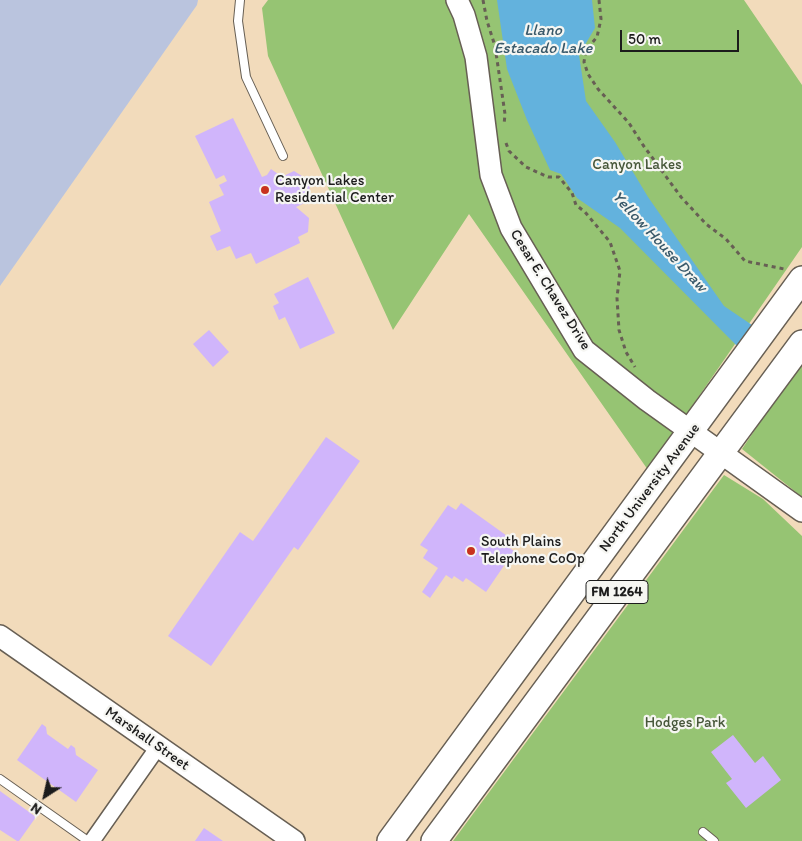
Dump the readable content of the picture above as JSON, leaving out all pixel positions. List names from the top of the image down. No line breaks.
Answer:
{"streets":{"main road":["North University Avenue","FM 1264"],"street":["Cesar E. Chavez Drive","Marshall Street"]},"crossings":[["Cesar E. Chavez Drive","North University Avenue"],["Cesar E. Chavez Drive","FM 1264"]],"water":["Llano Estacado Lake","Yellow House Draw"],"parks":["Canyon Lakes","Hodges Park"],"places":["Canyon Lakes Residential Center","South Plains Telephone CoOp"],"scale_bar":"50 m","north":"bottom left"}
